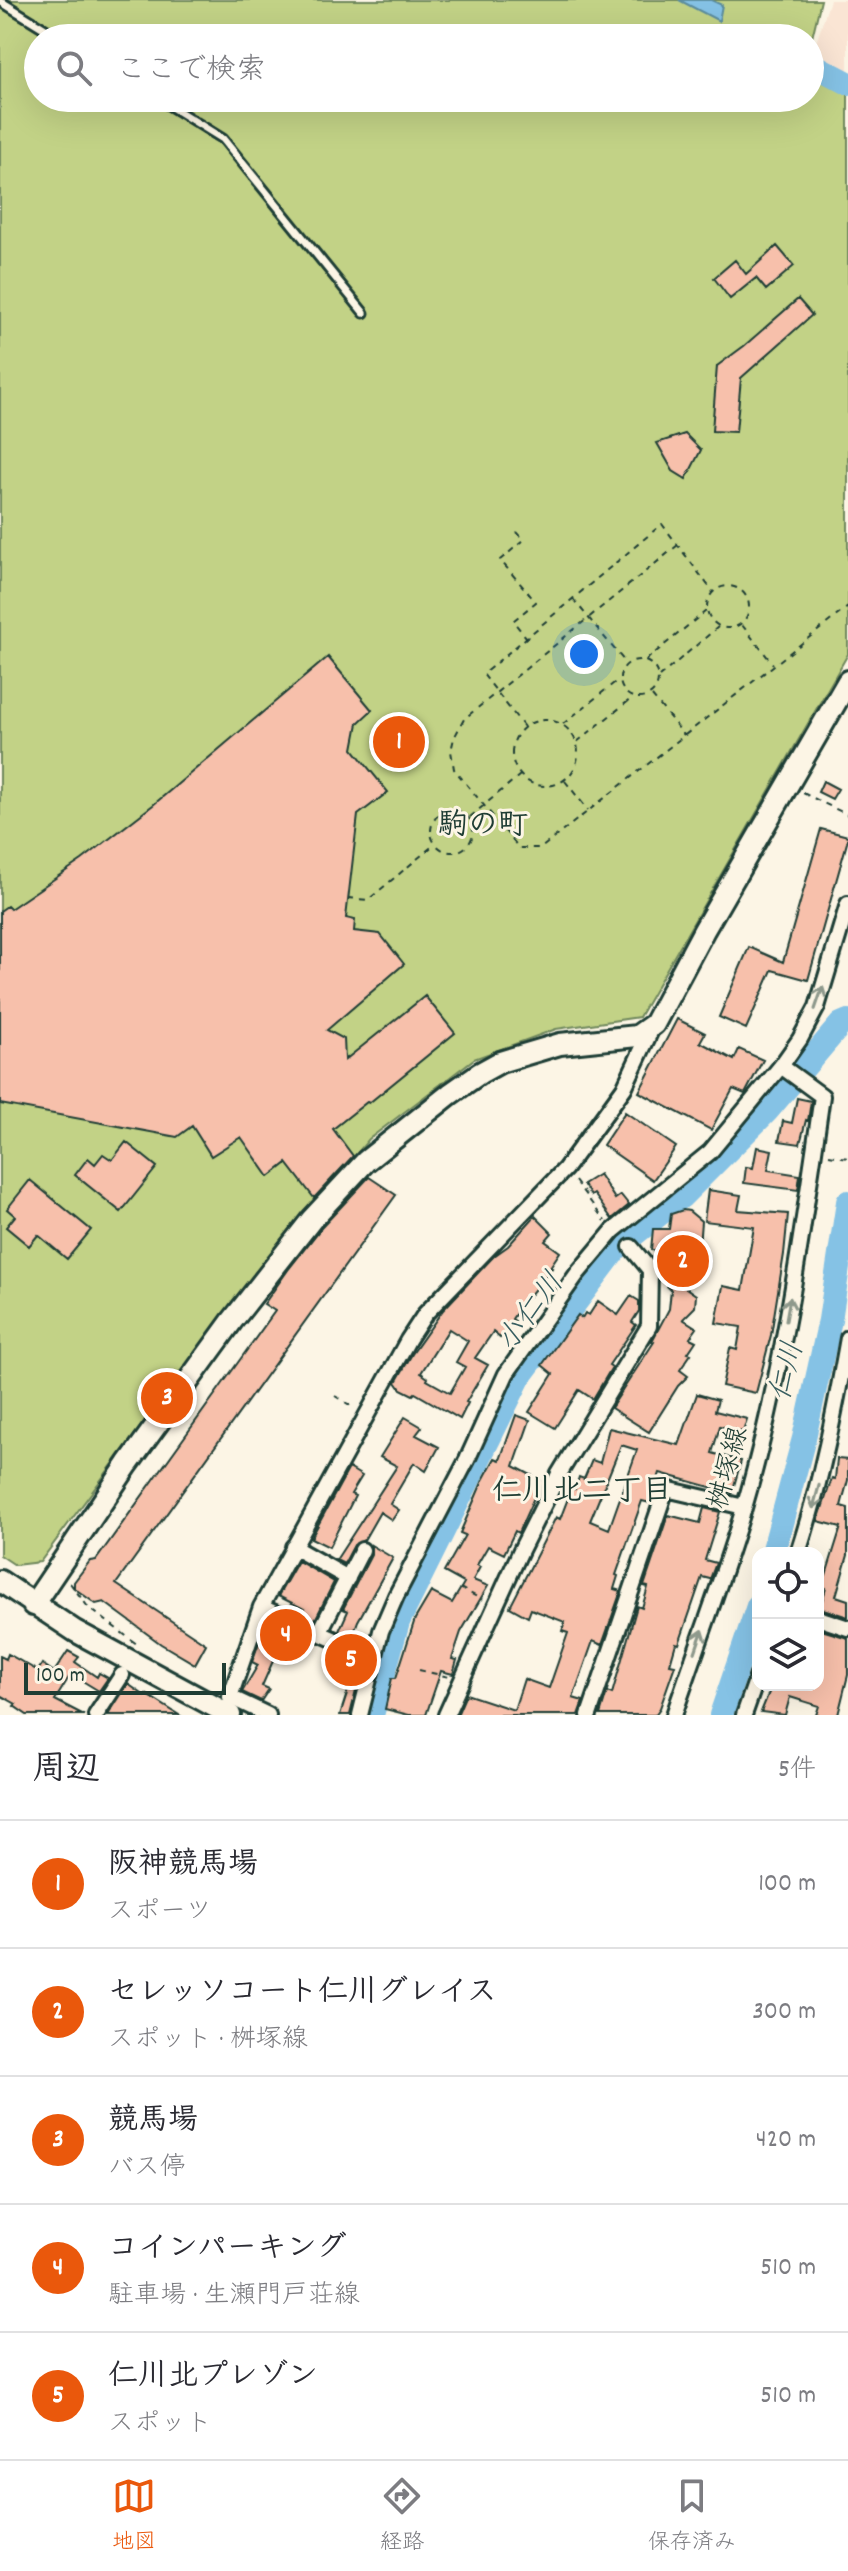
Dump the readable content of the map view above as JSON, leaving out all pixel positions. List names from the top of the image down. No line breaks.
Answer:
{"streets":{"street":["桝塚線"]},"districts":["駒の町","仁川北二丁目"],"water":["小仁川","仁川"],"scale_bar":"100 m","page":{"search":"ここで検索","pins":["1","2","3","4","5"],"scale":"100 m","heading":["周辺","5件"],"list":[{"mark":"1","name":"阪神競馬場","note":"スポーツ","value":"100 m"},{"mark":"2","name":"セレッソコート仁川グレイス","note":"スポット · 桝塚線","value":"300 m"},{"mark":"3","name":"競馬場","note":"バス停","value":"420 m"},{"mark":"4","name":"コインパーキング","note":"駐車場 · 生瀬門戸荘線","value":"510 m"},{"mark":"5","name":"仁川北プレゾン","note":"スポット","value":"510 m"}],"nav":["地図","経路","保存済み"]}}
